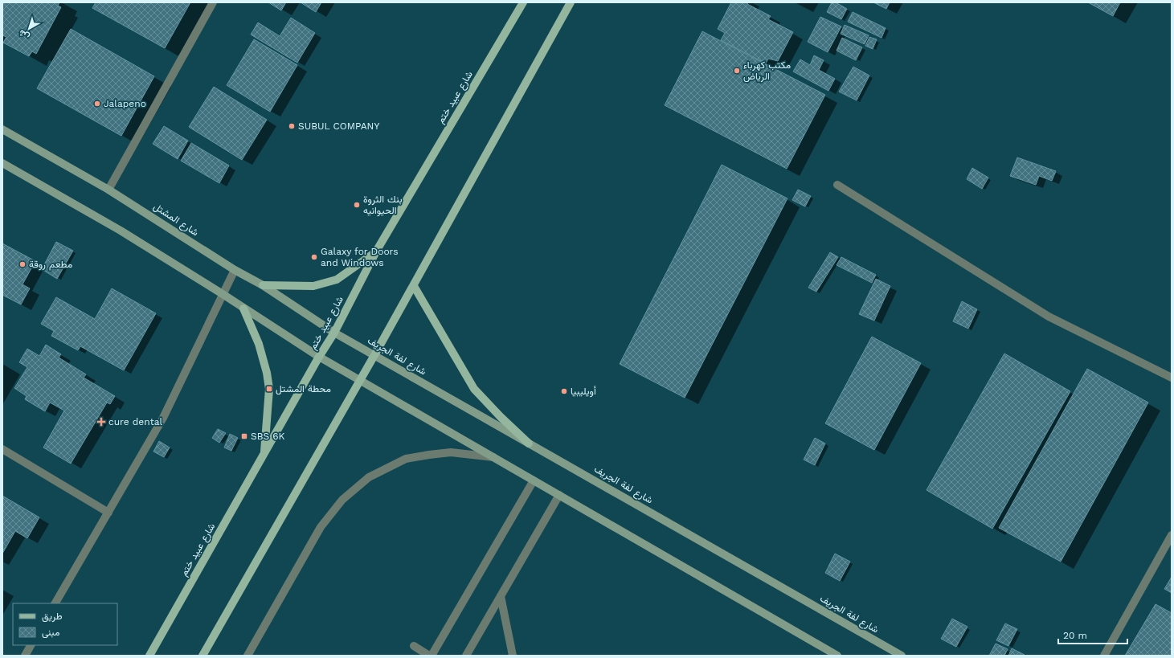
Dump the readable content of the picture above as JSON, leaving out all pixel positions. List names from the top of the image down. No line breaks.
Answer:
{"streets":{"main road":["شارع عبيد ختم","شارع المشتل","شارع لفة الجريف"]},"crossings":[["شارع عبيد ختم","شارع المشتل"],["شارع عبيد ختم","شارع لفة الجريف"],["شارع المشتل","شارع لفة الجريف"]],"places":{"other":["مكتب كهرباء الرياض","Jalapeno","SUBUL COMPANY","بنك الثروة الحيوانيه","Galaxy for Doors and Windows","مطعم روقة","أويليبيا"],"transit":["محطة المشتل","SBS 6K"],"health":["cure dental"]},"legend":["طريق","مبنى"],"scale_bar":"20 m","north":"bottom left"}
